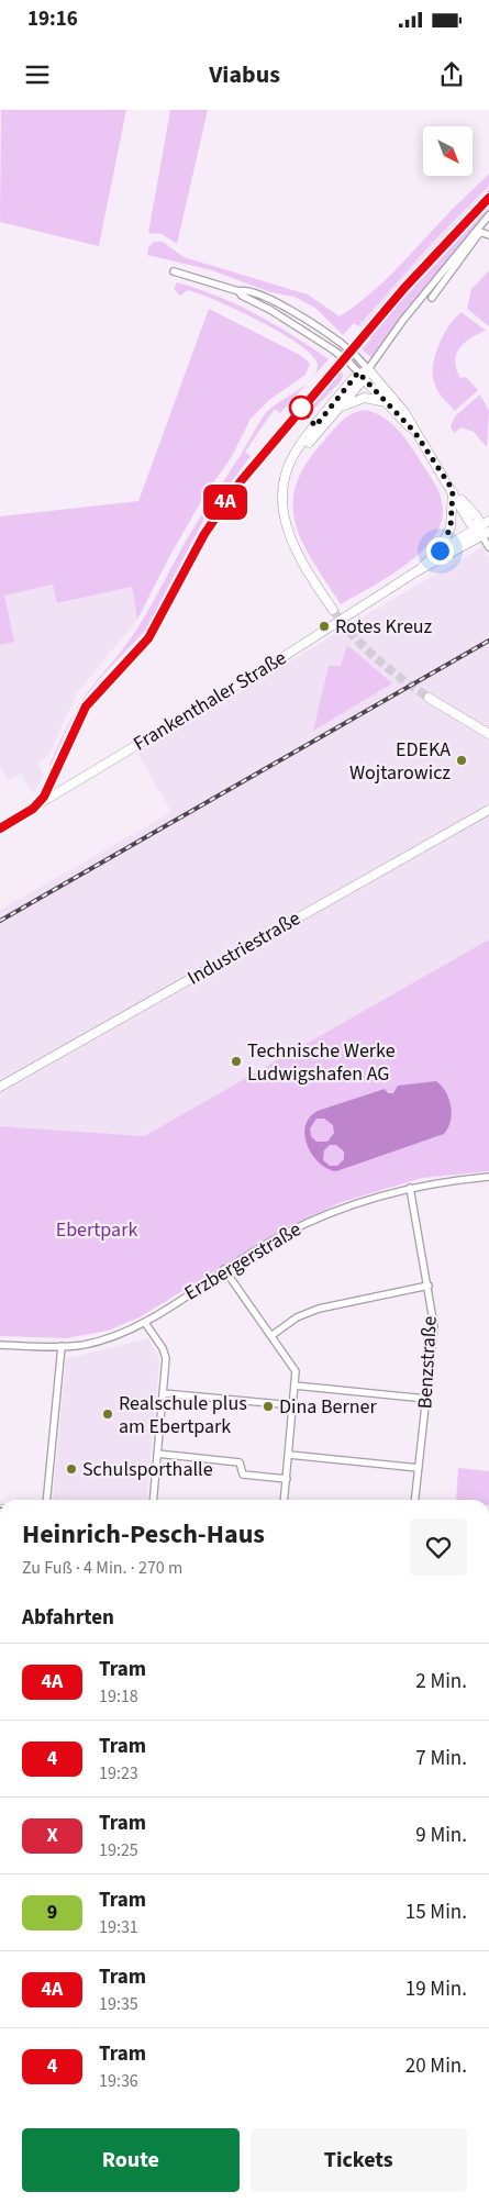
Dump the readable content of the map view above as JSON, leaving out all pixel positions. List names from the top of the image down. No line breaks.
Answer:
{"streets":{"street":["Frankenthaler Straße","Industriestraße","Erzbergerstraße","Benzstraße"]},"crossings":[["Erzbergerstraße","Benzstraße"]],"parks":["Ebertpark"],"places":["Rotes Kreuz","EDEKA Wojtarowicz","Technische Werke Ludwigshafen AG","Dina Berner","Realschule plus am Ebertpark","Schulsporthalle"],"lines":["tram line 4A"],"north":"bottom right","page":{"status":"19:16","header":"Viabus","on_map":"4A","heading":[["Heinrich-Pesch-Haus","Zu Fuß · 4 Min. · 270 m"],"Abfahrten"],"list":[{"mark":"4A","name":"Tram","note":"19:18","value":"2 Min."},{"mark":"4","name":"Tram","note":"19:23","value":"7 Min."},{"mark":"X","name":"Tram","note":"19:25","value":"9 Min."},{"mark":"9","name":"Tram","note":"19:31","value":"15 Min."},{"mark":"4A","name":"Tram","note":"19:35","value":"19 Min."},{"mark":"4","name":"Tram","note":"19:36","value":"20 Min."}],"buttons":["Route","Tickets"]}}
